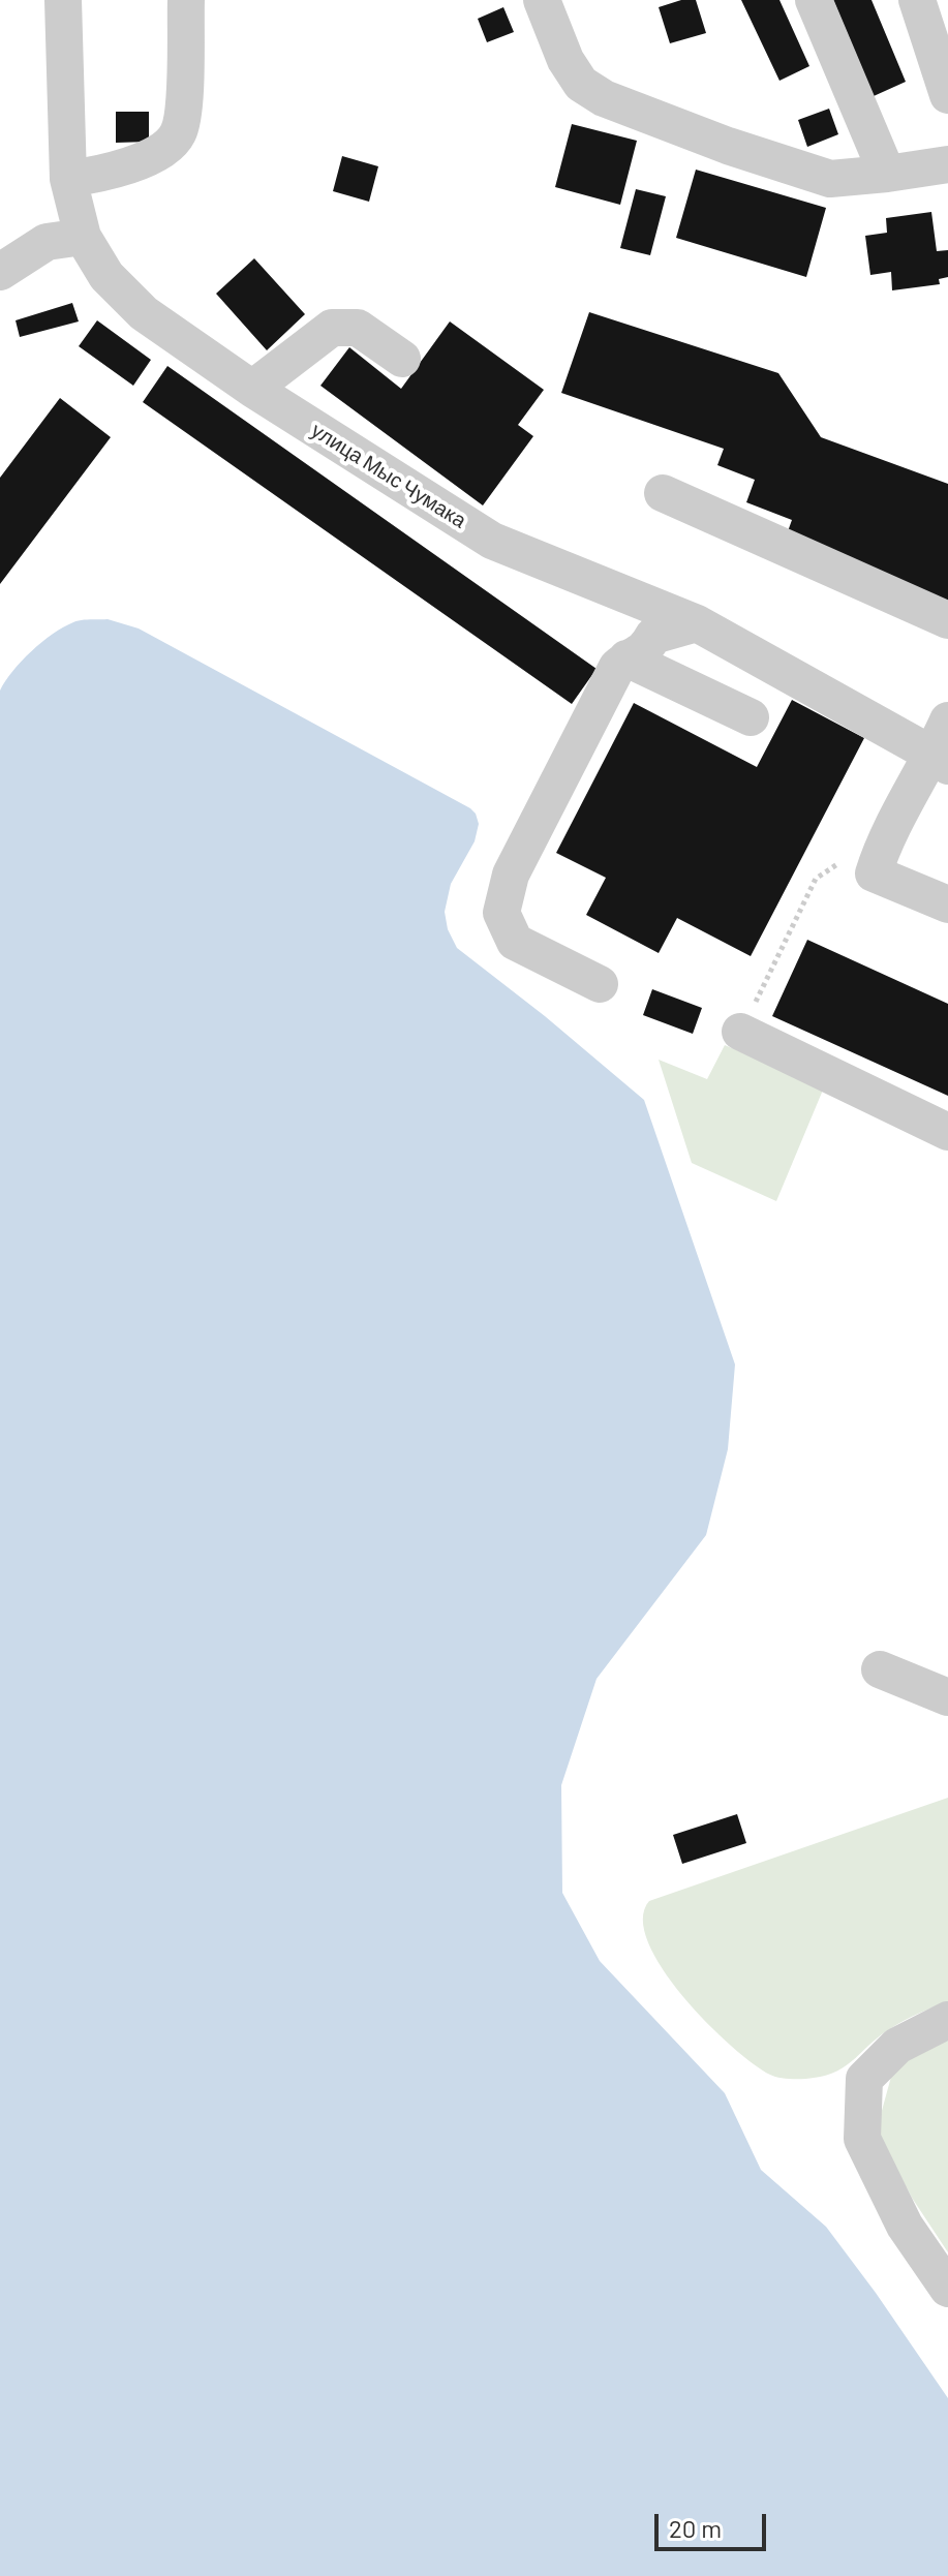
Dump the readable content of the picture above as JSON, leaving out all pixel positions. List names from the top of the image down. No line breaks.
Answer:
{"streets":{"street":["улица Мыс Чумака"]},"scale_bar":"20 m"}
